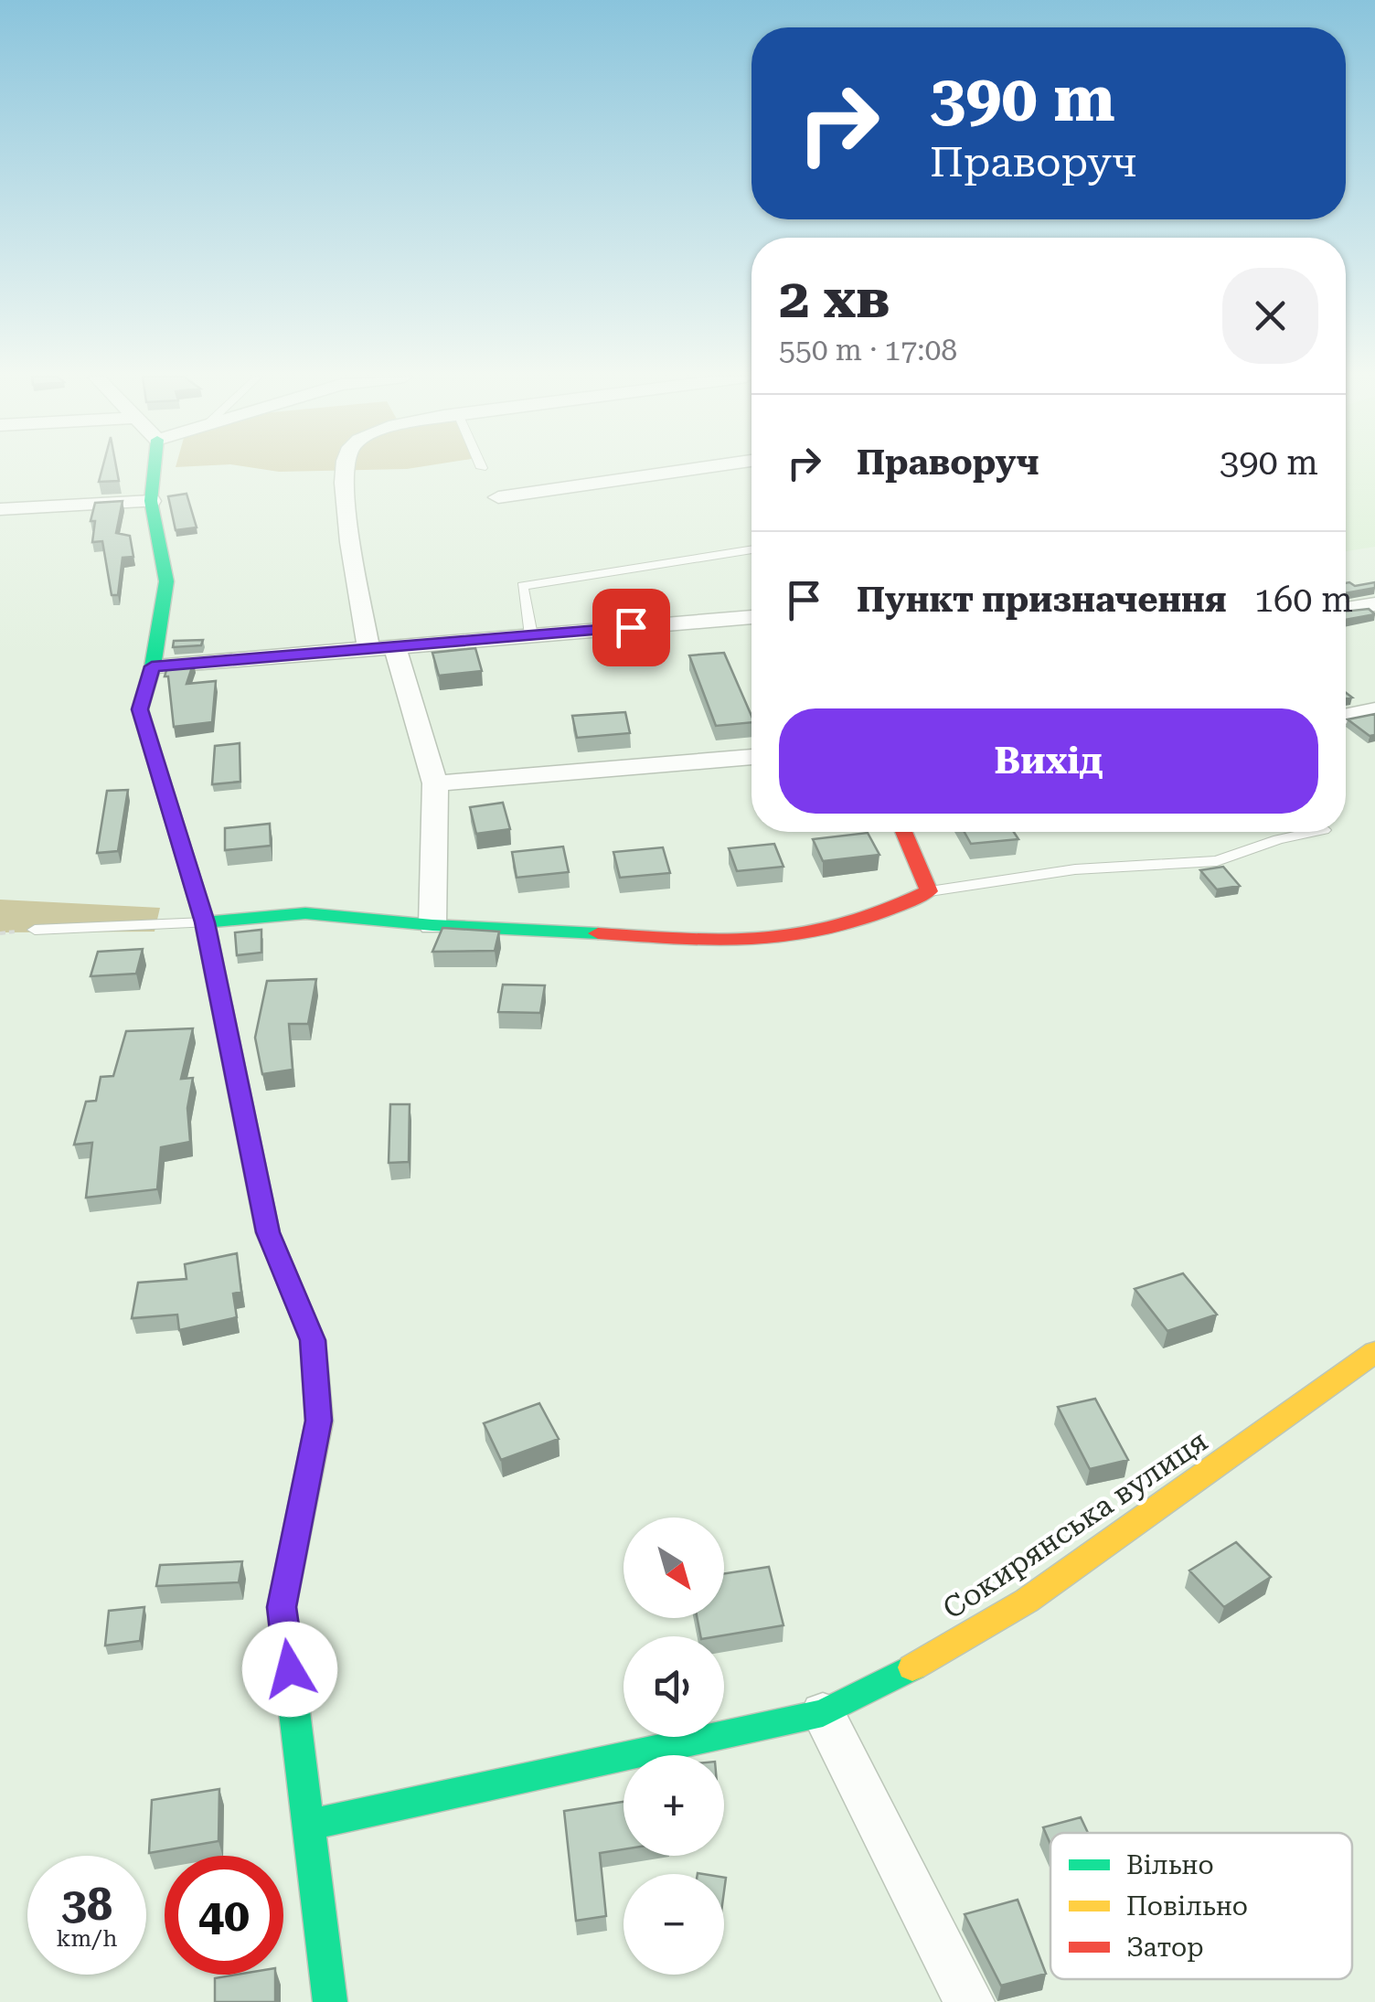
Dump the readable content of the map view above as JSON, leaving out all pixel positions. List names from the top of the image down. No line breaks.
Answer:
{"streets":{"street":["Сокирянська вулиця"]},"legend":["Вільно","Повільно","Затор"],"north":"bottom right","page":{"turn":["390 m","Праворуч"],"heading":["2 хв","550 m · 17:08"],"list":[{"name":"Праворуч","value":"390 m"},{"name":"Пункт призначення","value":"160 m"}],"buttons":"Вихід","map_buttons":["+","−"],"speed":"38 km/h","limit":"40"}}
